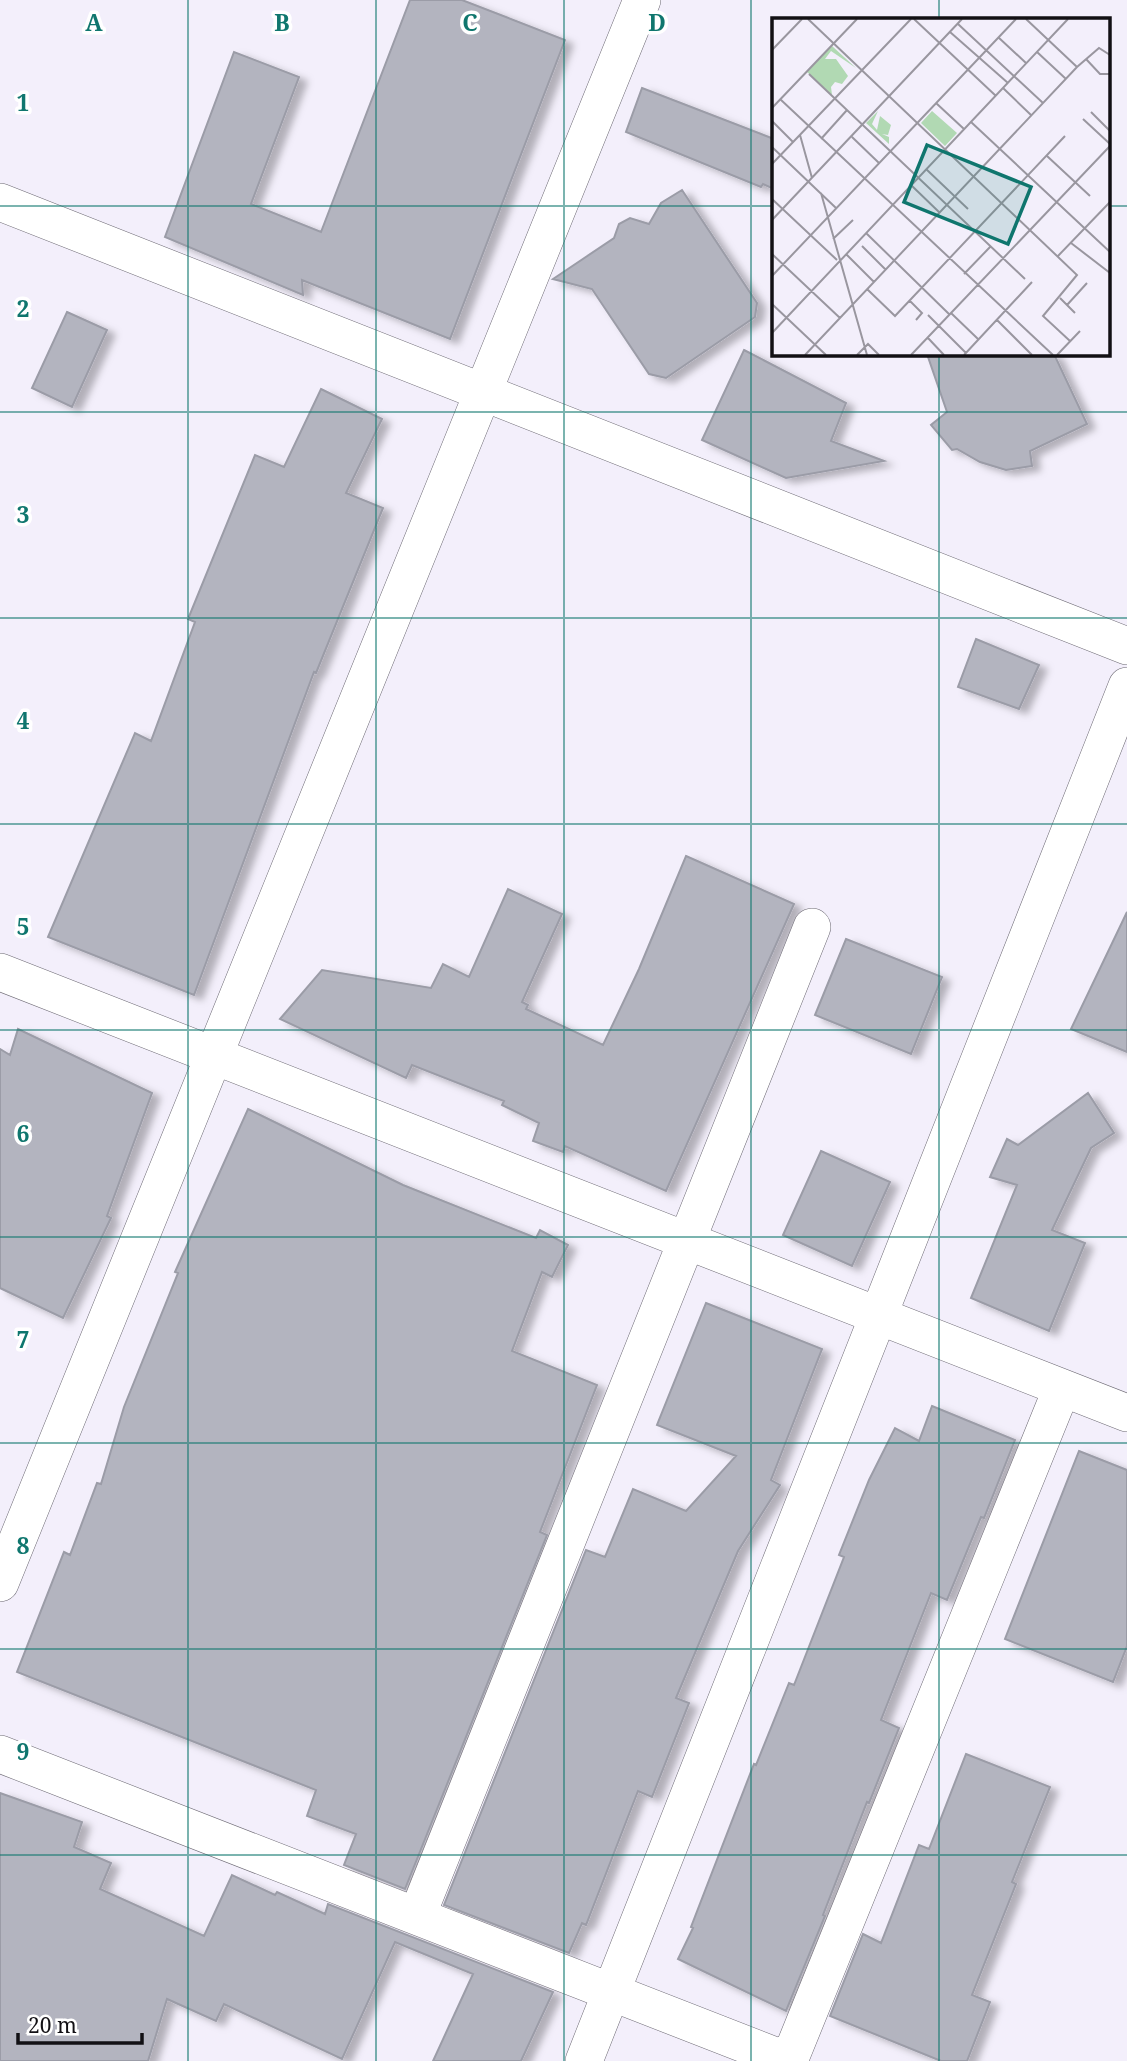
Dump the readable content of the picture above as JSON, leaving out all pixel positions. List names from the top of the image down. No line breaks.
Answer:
{"scale_bar":"20 m","grid":{"columns":["A","B","C","D"],"rows":["1","2","3","4","5","6","7","8","9"]}}
